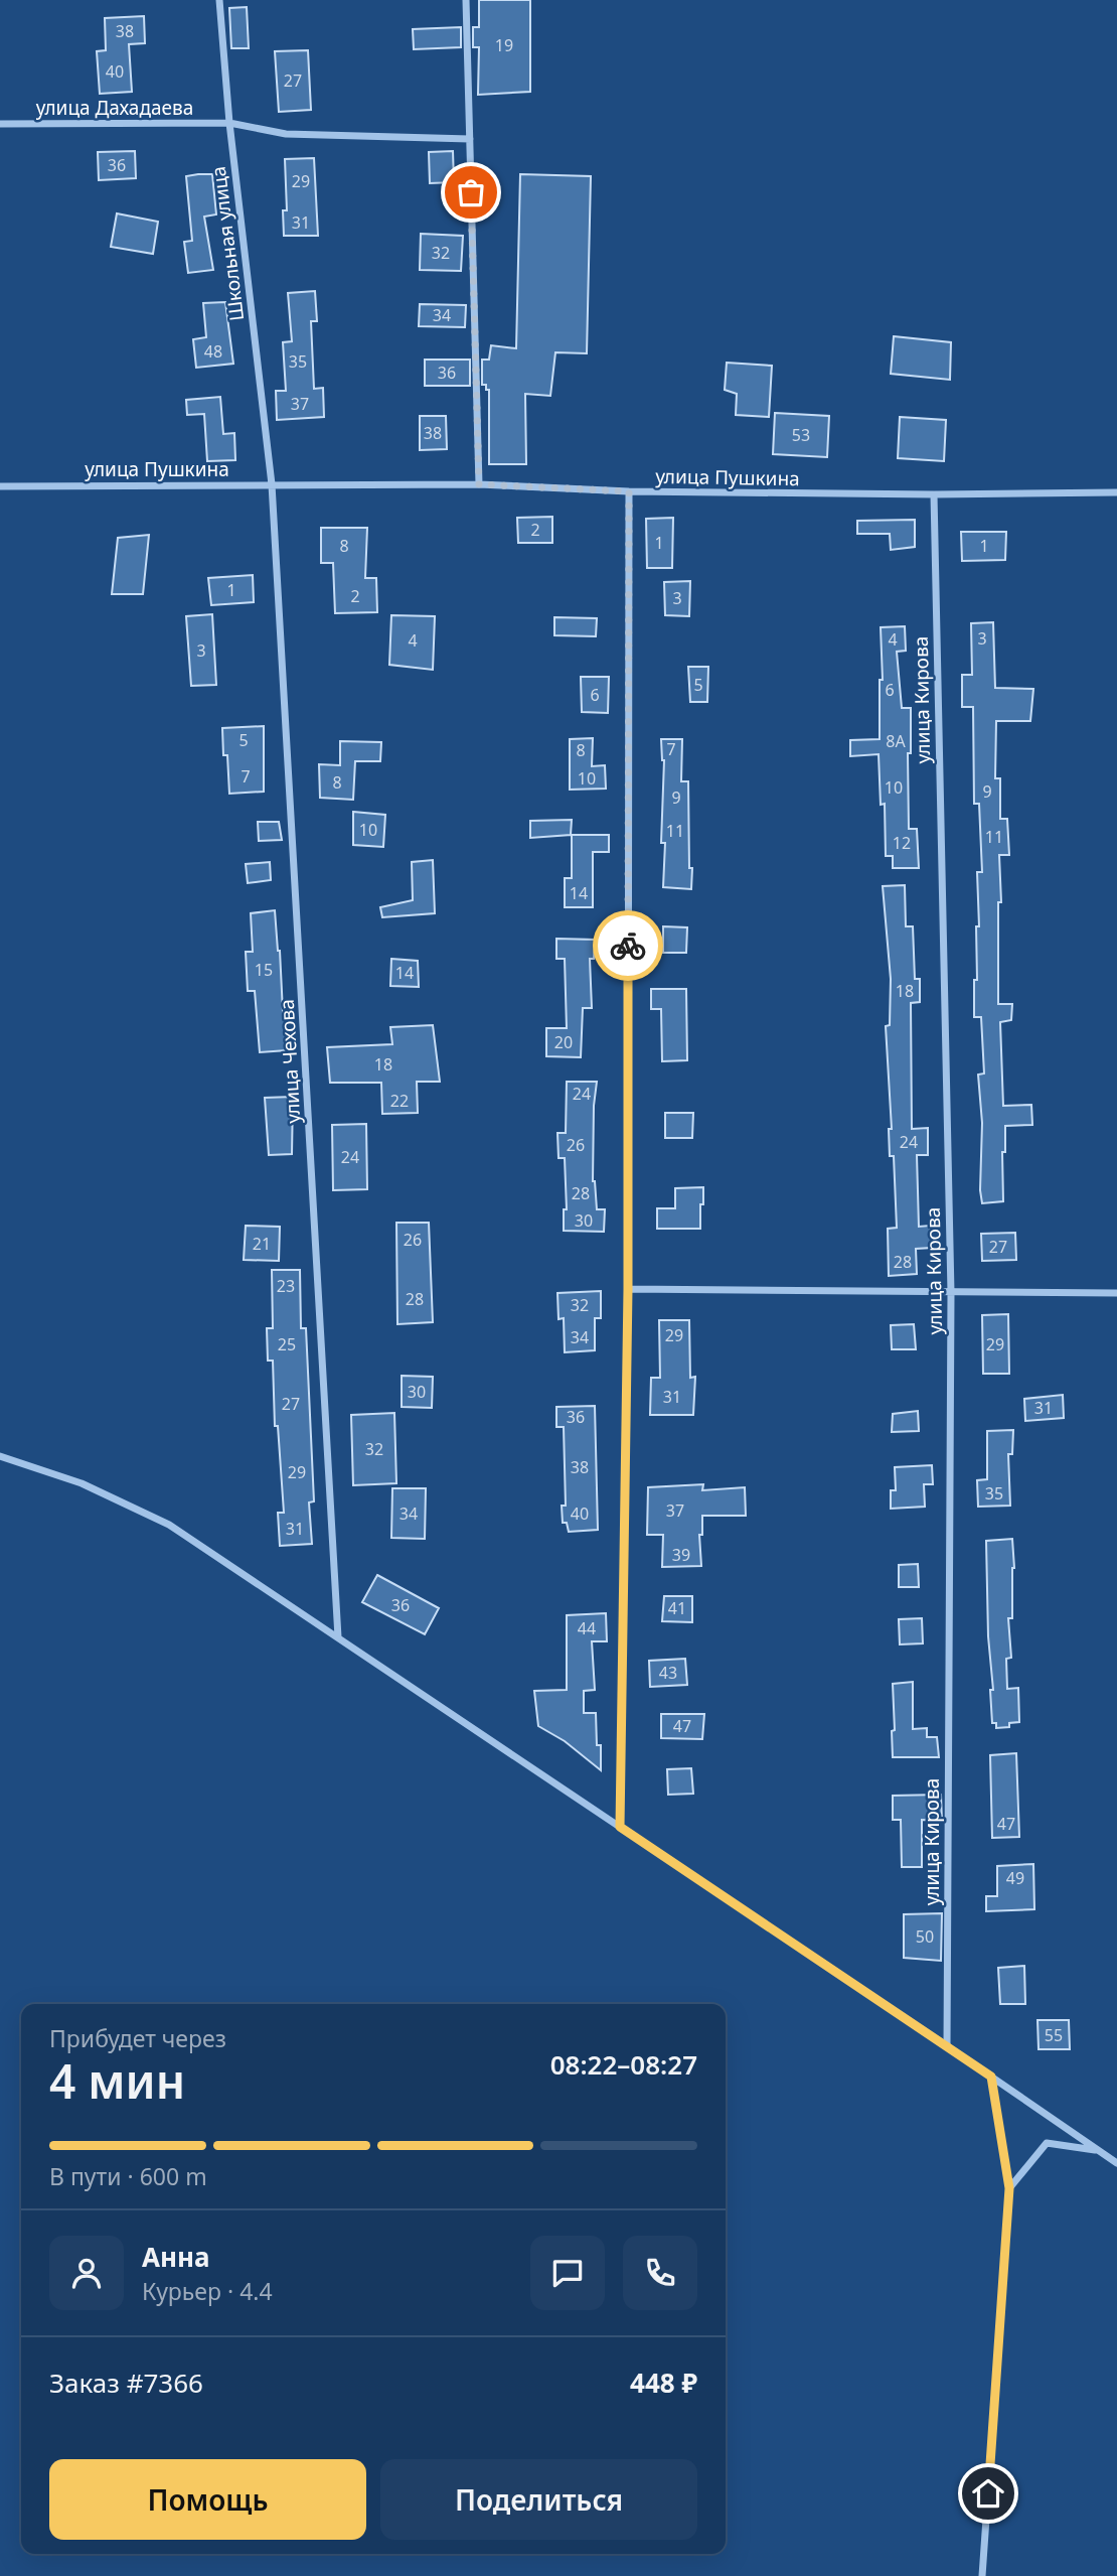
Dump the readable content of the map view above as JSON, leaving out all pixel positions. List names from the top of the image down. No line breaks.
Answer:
{"streets":{"street":["улица Дахадаева","Школьная улица","улица Пушкина","улица Кирова","улица Чехова"]},"crossings":[["улица Дахадаева","Школьная улица"],["Школьная улица","улица Пушкина"],["Школьная улица","улица Чехова"],["улица Пушкина","улица Кирова"],["улица Пушкина","улица Чехова"]],"house_numbers":["38","19","40","27","36","29","31","32","34","48","35","36","37","38","53","2","1","8","1","1","2","3","3","4","4","3","5","6","6","5","8А","7","8","7","10","8","10","9","9","10","11","11","12","14","15","14","18","20","18","24","22","24","26","24","28","30","26","21","27","28","23","28","32","29","34","25","29","30","31","27","31","36","32","38","29","35","37","34","40","31","39","36","41","44","43","47","47","49","50","55"],"page":{"heading":["4 мин","Прибудет через","08:22–08:27"],"panel":["Анна","Курьер · 4.4","Заказ #7366","448 ₽"],"bar":"В пути · 600 m","buttons":["Помощь","Поделиться"]}}
